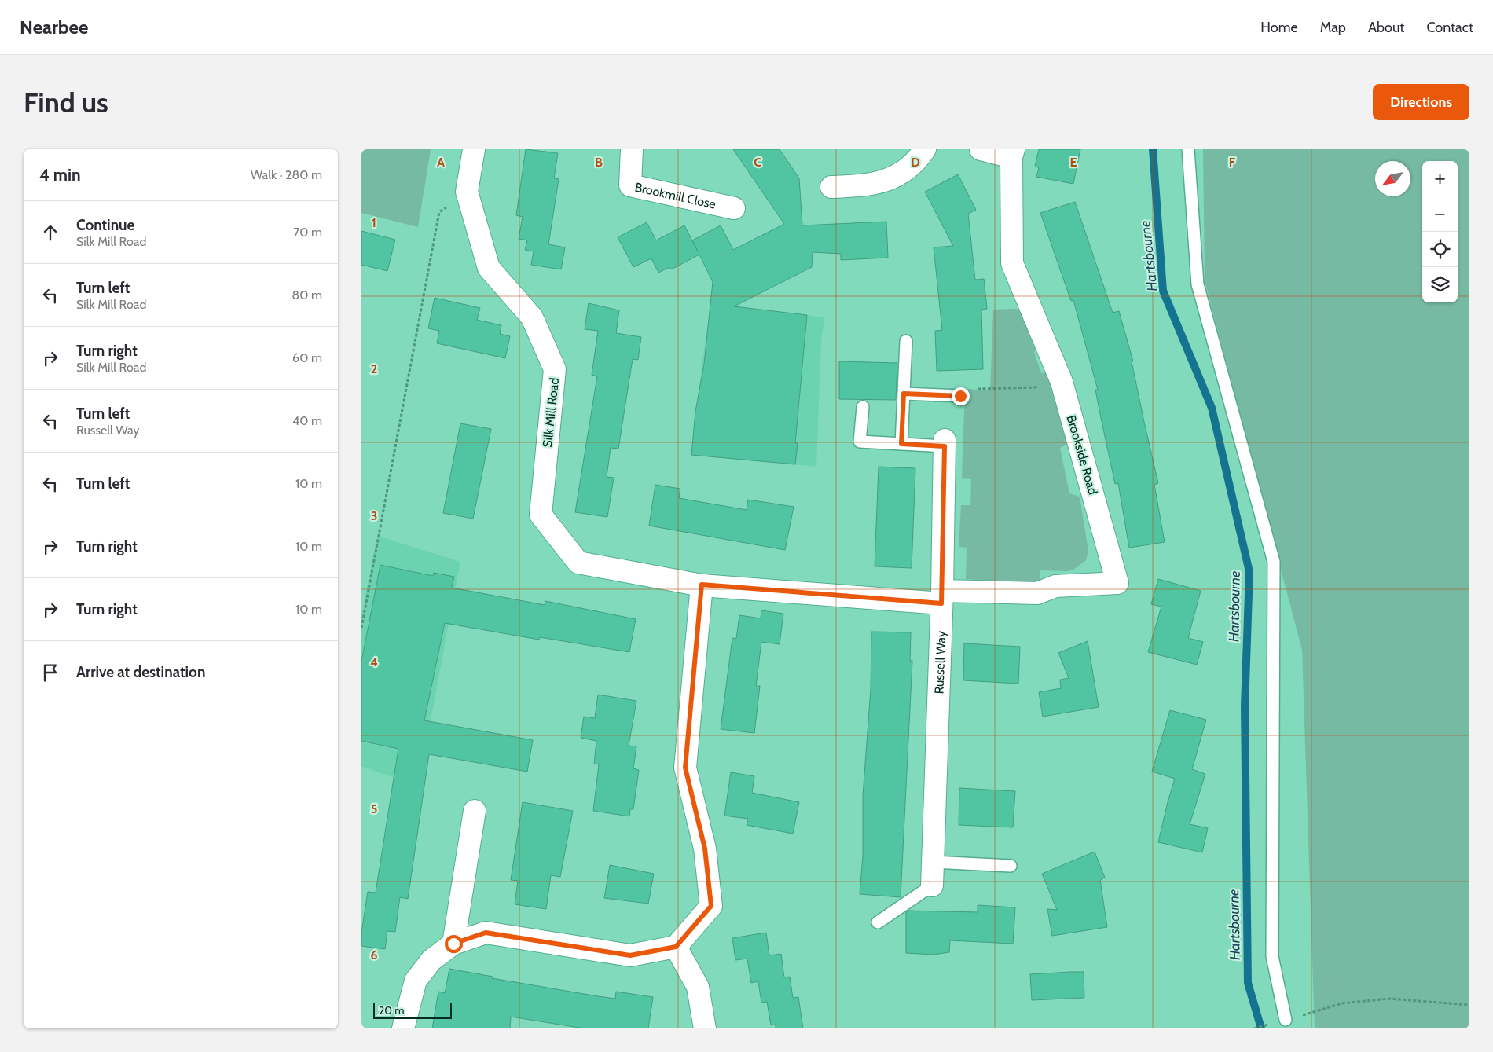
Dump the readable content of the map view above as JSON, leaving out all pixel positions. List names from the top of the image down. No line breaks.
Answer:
{"streets":{"street":["Brookmill Close","Silk Mill Road","Brookside Road","Russell Way"]},"crossings":[["Silk Mill Road","Brookside Road"],["Silk Mill Road","Russell Way"],["Brookside Road","Russell Way"]],"water":["Hartsbourne"],"scale_bar":"20 m","north":"bottom left","page":{"header":"Nearbee","nav":["Home","Map","About","Contact"],"buttons":"Directions","title":"Find us","heading":["4 min","Walk · 280 m"],"map_buttons":["+","−"],"list":[["Continue","Silk Mill Road","70 m"],["Turn left","Silk Mill Road","80 m"],["Turn right","Silk Mill Road","60 m"],["Turn left","Russell Way","40 m"],["Turn left","10 m"],["Turn right","10 m"],["Turn right","10 m"],"Arrive at destination"],"scale":"20 m"},"grid":{"columns":["A","B","C","D","E","F"],"rows":["1","2","3","4","5","6"]}}
